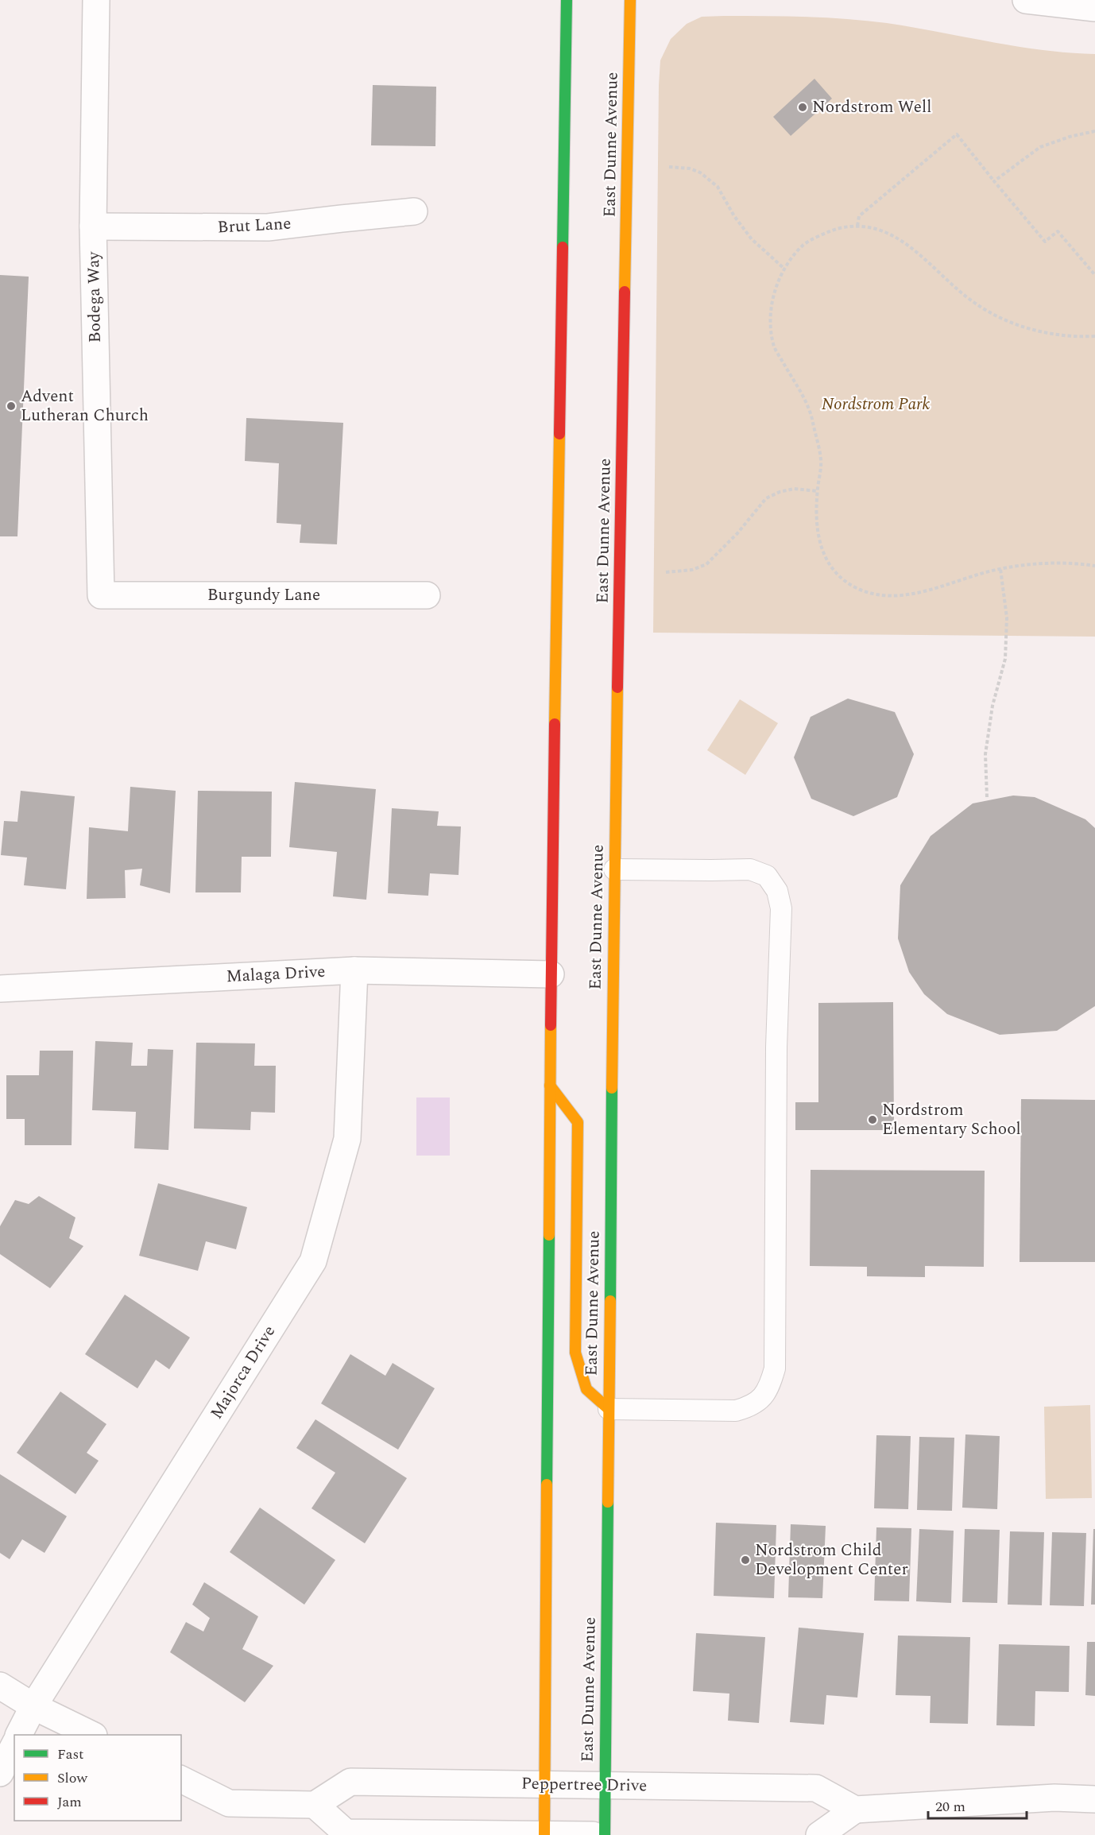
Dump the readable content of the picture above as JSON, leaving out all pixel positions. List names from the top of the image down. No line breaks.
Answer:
{"streets":{"main road":["East Dunne Avenue"],"street":["Brut Lane","Bodega Way","Burgundy Lane","Malaga Drive","Majorca Drive","Peppertree Drive"]},"crossings":[["East Dunne Avenue","Peppertree Drive"],["Brut Lane","Bodega Way"],["Bodega Way","Burgundy Lane"],["Malaga Drive","Majorca Drive"]],"parks":["Nordstrom Park"],"places":["Nordstrom Well","Advent Lutheran Church","Nordstrom Elementary School","Nordstrom Child Development Center"],"legend":["Fast","Slow","Jam"],"scale_bar":"20 m"}
